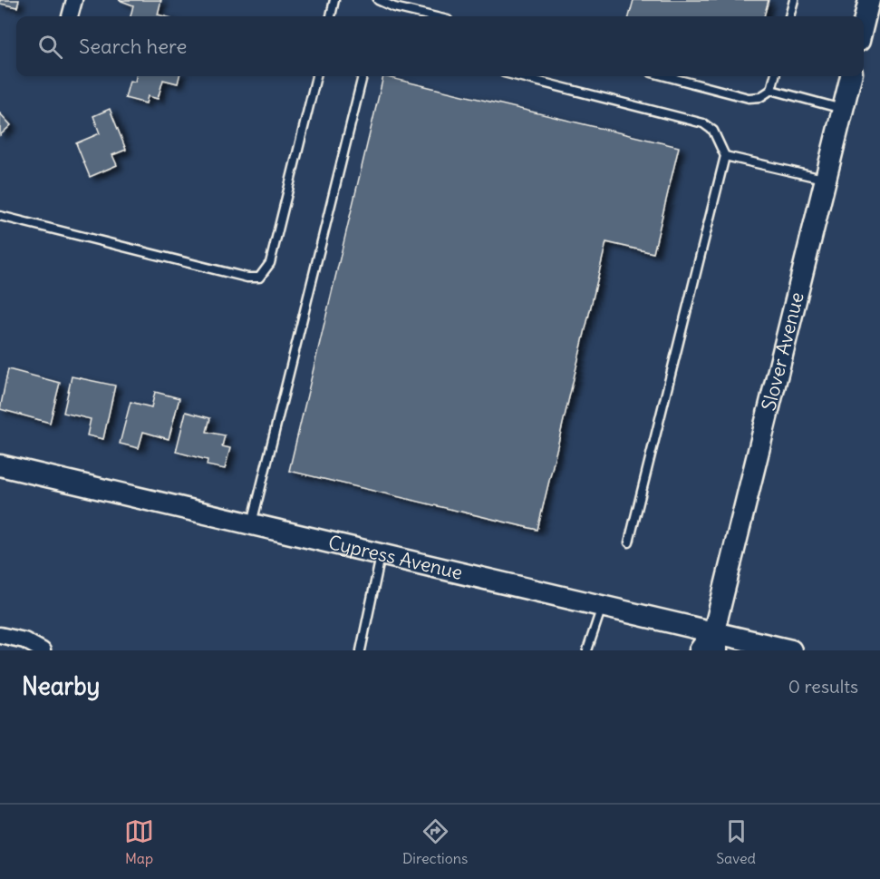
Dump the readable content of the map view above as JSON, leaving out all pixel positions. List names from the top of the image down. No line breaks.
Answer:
{"streets":{"street":["Slover Avenue","Cypress Avenue"]},"crossings":[["Slover Avenue","Cypress Avenue"]],"page":{"search":"Search here","heading":["Nearby","0 results"],"nav":["Map","Directions","Saved"]}}
